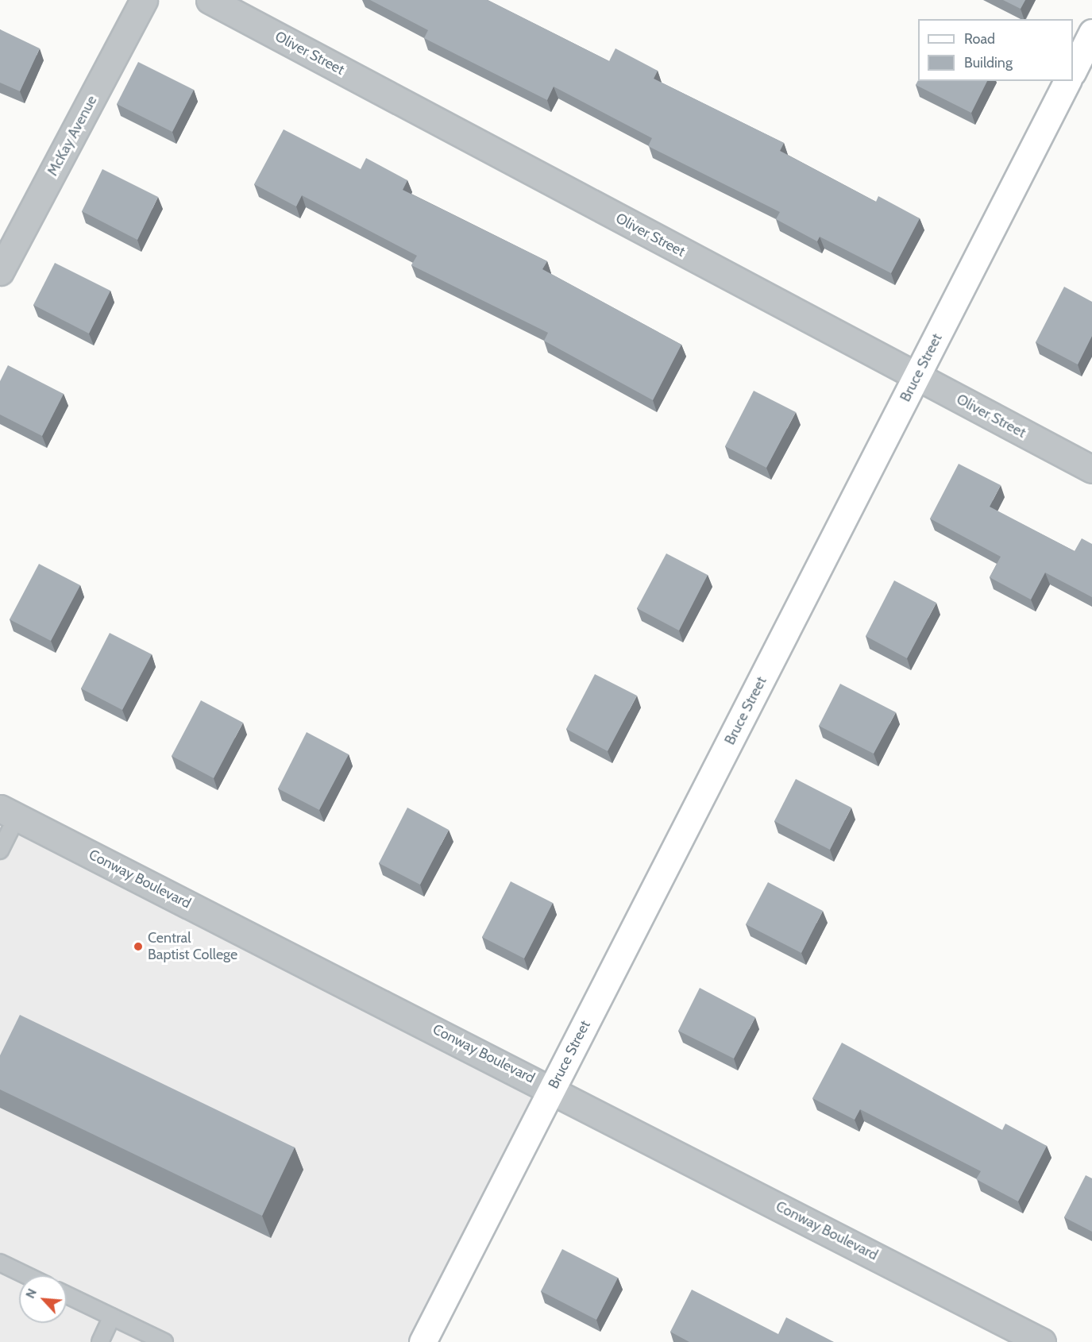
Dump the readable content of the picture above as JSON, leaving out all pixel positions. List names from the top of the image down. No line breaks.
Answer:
{"streets":{"street":["Oliver Street","McKay Avenue","Bruce Street","Conway Boulevard"]},"crossings":[["Oliver Street","Bruce Street"],["Bruce Street","Conway Boulevard"]],"places":["Central Baptist College"],"legend":["Road","Building"],"north":"top left"}
